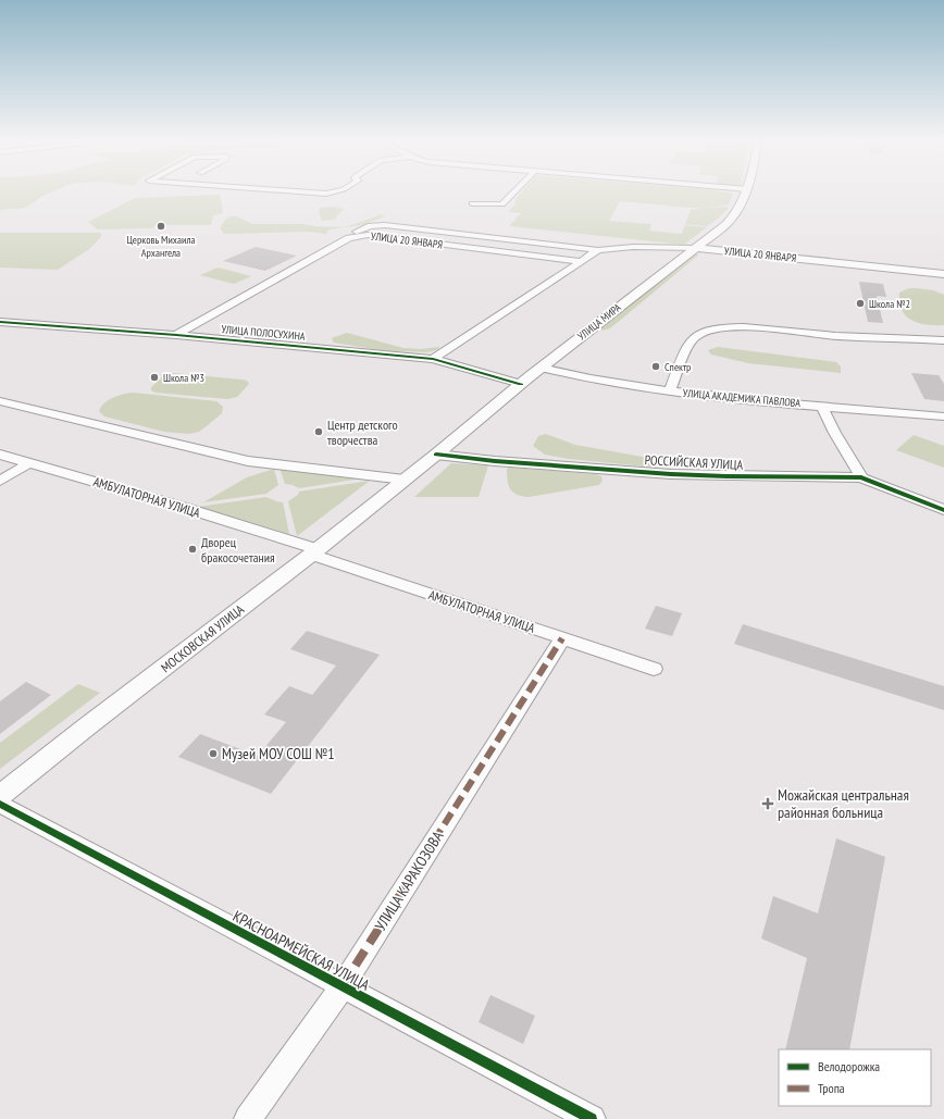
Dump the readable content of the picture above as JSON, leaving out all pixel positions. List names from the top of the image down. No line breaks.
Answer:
{"streets":{"main road":["УЛИЦА 20 ЯНВАРЯ","УЛИЦА МИРА","МОСКОВСКАЯ УЛИЦА"],"street":["УЛИЦА ПОЛОСУХИНА","УЛИЦА АКАДЕМИКА ПАВЛОВА","РОССИЙСКАЯ УЛИЦА","АМБУЛАТОРНАЯ УЛИЦА","УЛИЦА КАРАКОЗОВА","КРАСНОАРМЕЙСКАЯ УЛИЦА"]},"crossings":[["УЛИЦА 20 ЯНВАРЯ","УЛИЦА МИРА"],["УЛИЦА 20 ЯНВАРЯ","УЛИЦА ПОЛОСУХИНА"],["УЛИЦА МИРА","УЛИЦА ПОЛОСУХИНА"],["УЛИЦА МИРА","УЛИЦА АКАДЕМИКА ПАВЛОВА"],["УЛИЦА МИРА","РОССИЙСКАЯ УЛИЦА"],["УЛИЦА МИРА","МОСКОВСКАЯ УЛИЦА"],["АМБУЛАТОРНАЯ УЛИЦА","МОСКОВСКАЯ УЛИЦА"],["АМБУЛАТОРНАЯ УЛИЦА","УЛИЦА КАРАКОЗОВА"],["УЛИЦА КАРАКОЗОВА","КРАСНОАРМЕЙСКАЯ УЛИЦА"]],"places":{"other":["Церковь Михаила Архангела","Школа №2","Спектр","Школа №3","Центр детского творчества","Дворец бракосочетания","Музей МОУ СОШ №1"],"health":["Можайская центральная районная больница"]},"legend":["Велодорожка","Тропа"]}
